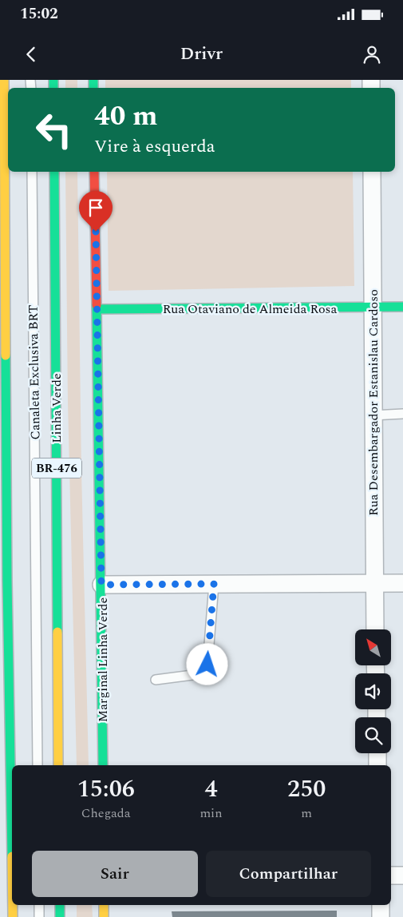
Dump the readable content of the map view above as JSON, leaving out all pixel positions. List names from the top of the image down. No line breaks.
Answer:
{"streets":{"main road":["Rua Otaviano de Almeida Rosa","Linha Verde","BR-476","Marginal Linha Verde"],"street":["Rua Desembargador Estanislau Cardoso"],"lane":["Canaleta Exclusiva BRT"]},"crossings":[["Rua Otaviano de Almeida Rosa","Rua Desembargador Estanislau Cardoso"],["Rua Otaviano de Almeida Rosa","Marginal Linha Verde"]],"north":"top left","page":{"status":"15:02","header":"Drivr","turn":["40 m","Vire à esquerda"],"eta":["15:06","Chegada","4","min","250","m"],"buttons":["Sair","Compartilhar"]}}
